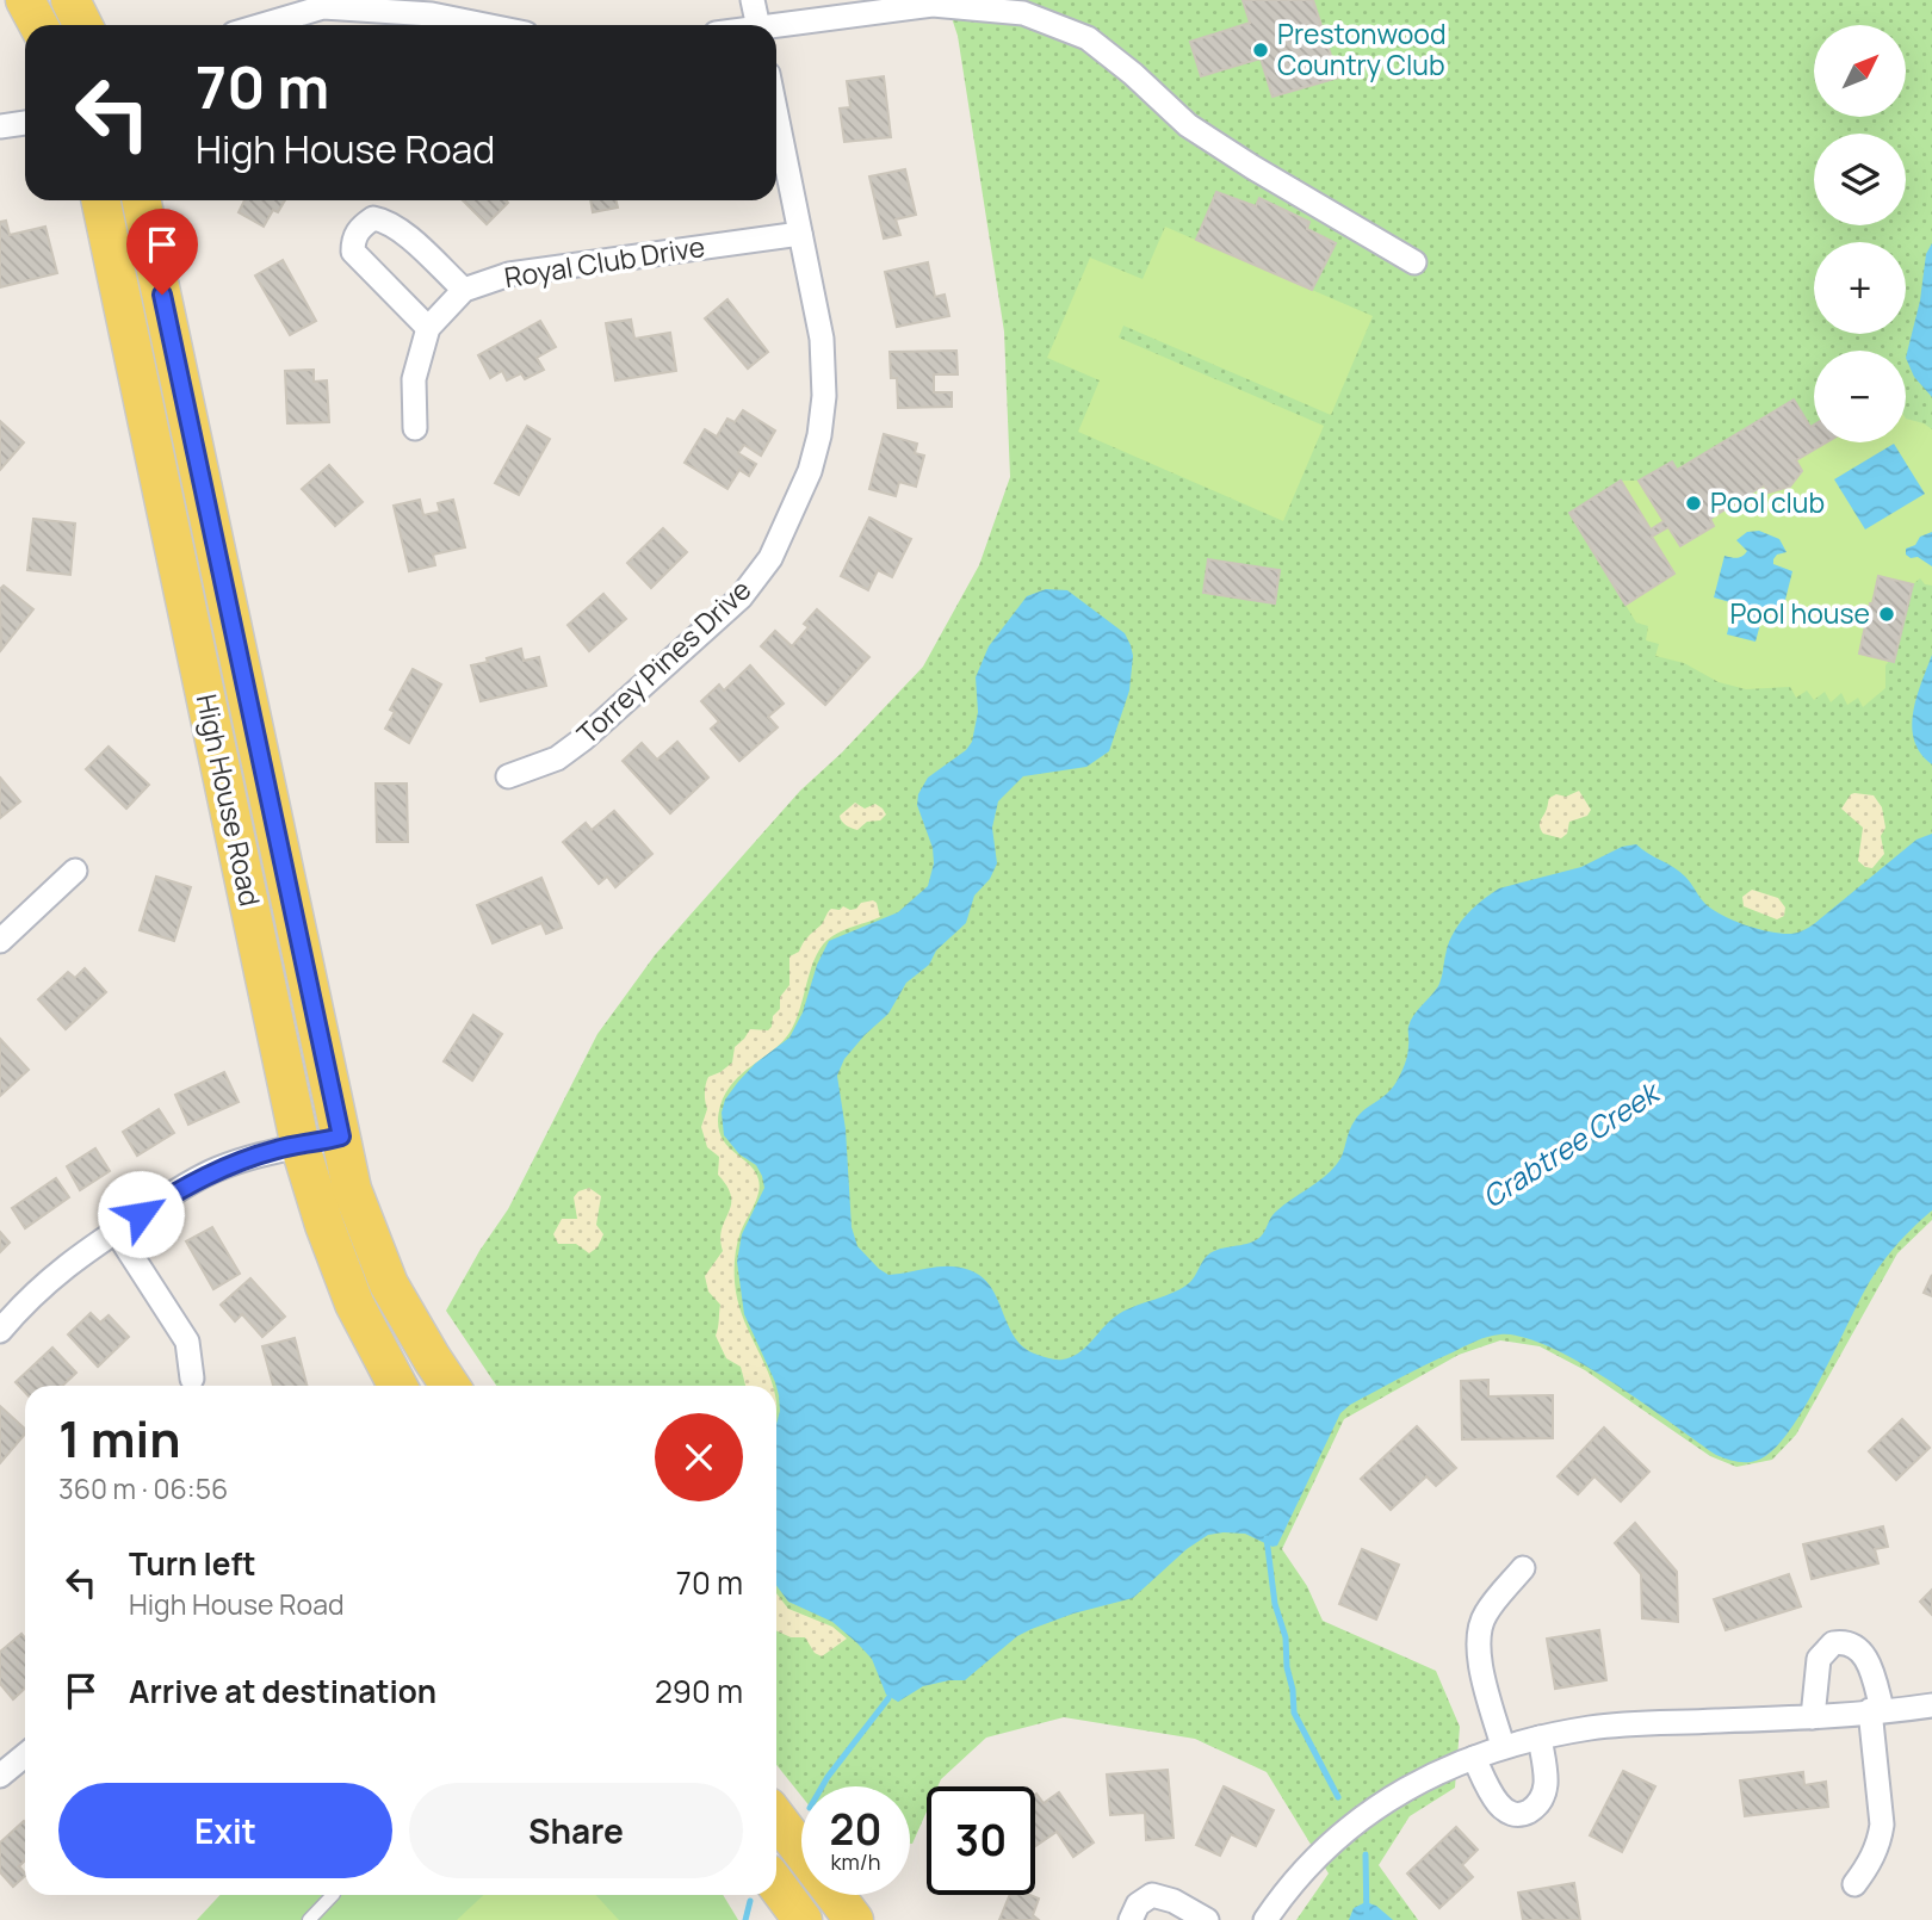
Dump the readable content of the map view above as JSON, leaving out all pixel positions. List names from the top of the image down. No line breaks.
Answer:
{"streets":{"main road":["High House Road"],"street":["Royal Club Drive","Torrey Pines Drive"]},"crossings":[["Royal Club Drive","Torrey Pines Drive"]],"water":["Crabtree Creek"],"places":["Prestonwood Country Club","Pool club","Pool house"],"north":"top right","page":{"map_buttons":["+","−"],"turn":["70 m","High House Road"],"heading":["1 min","360 m · 06:56"],"list":[{"name":"Turn left","note":"High House Road","value":"70 m"},{"name":"Arrive at destination","value":"290 m"}],"buttons":["Exit","Share"],"speed":"20 km/h","limit":"30"}}
